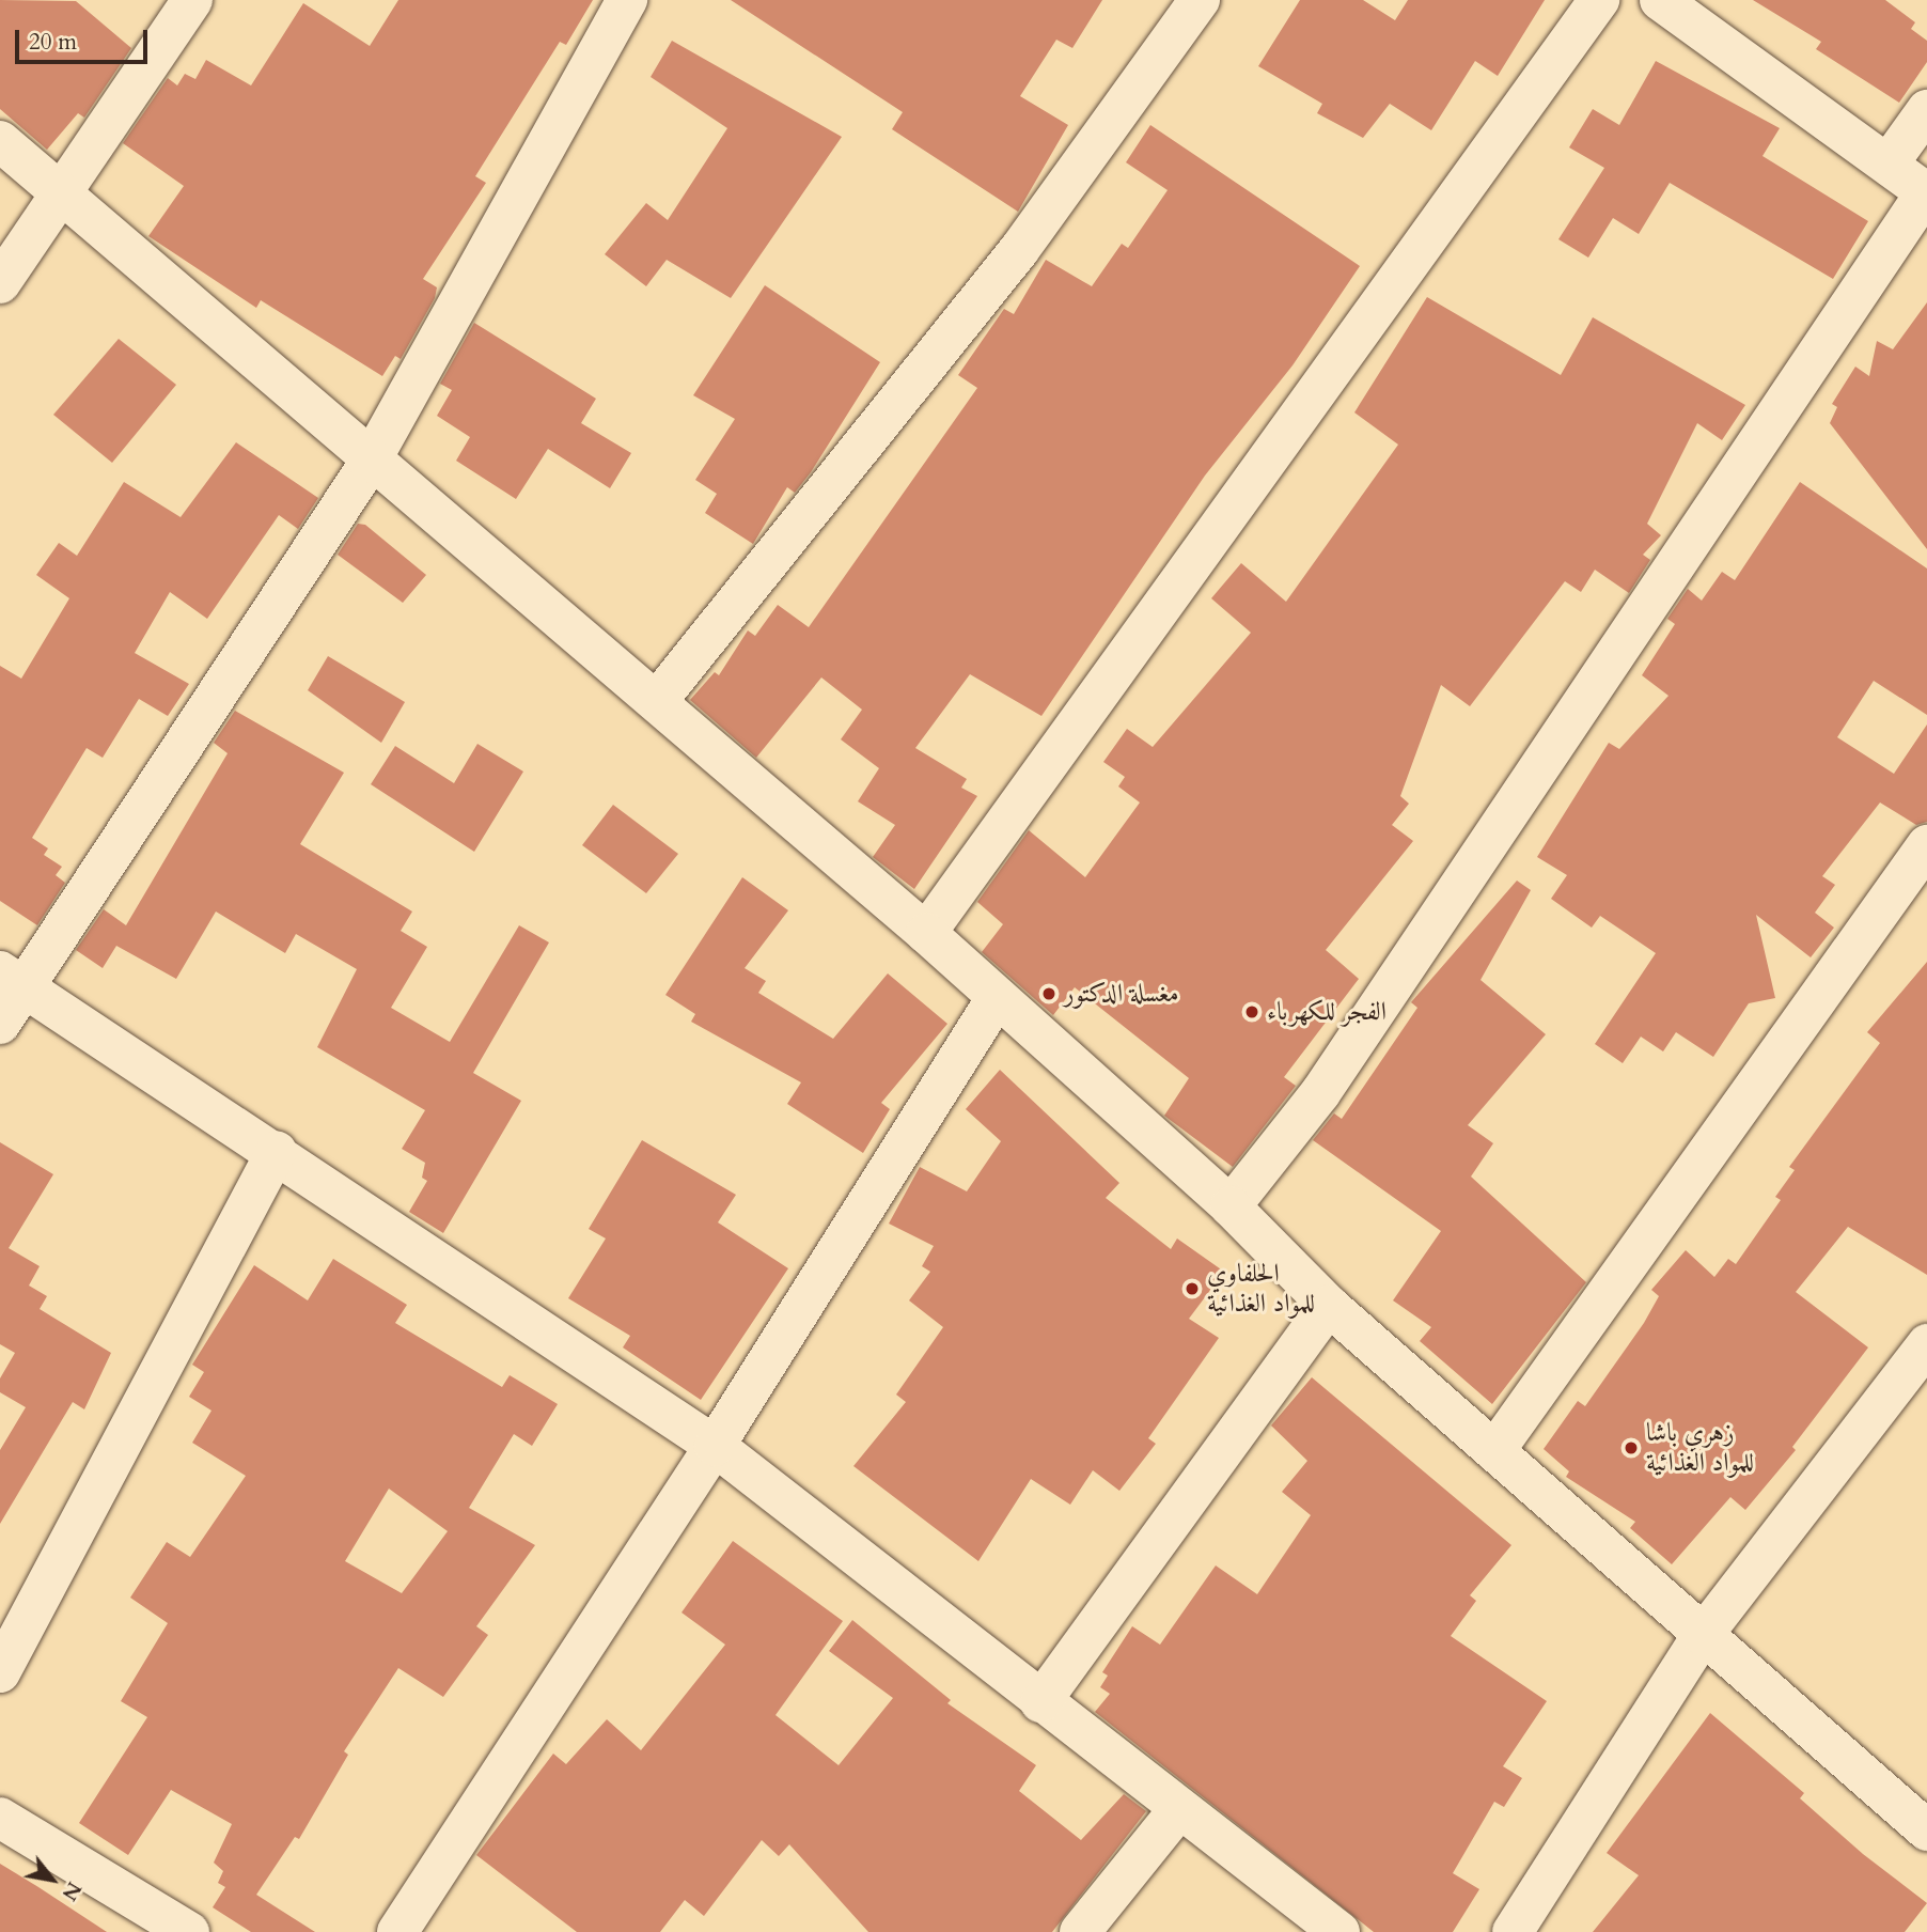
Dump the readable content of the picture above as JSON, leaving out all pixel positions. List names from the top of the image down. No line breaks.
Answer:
{"places":["مغسلة الدكتور","الفجر للكهرباء","الحلفاوي للمواد الغذائية","زهري باشا للمواد الغذائية"],"scale_bar":"20 m","north":"bottom right"}
